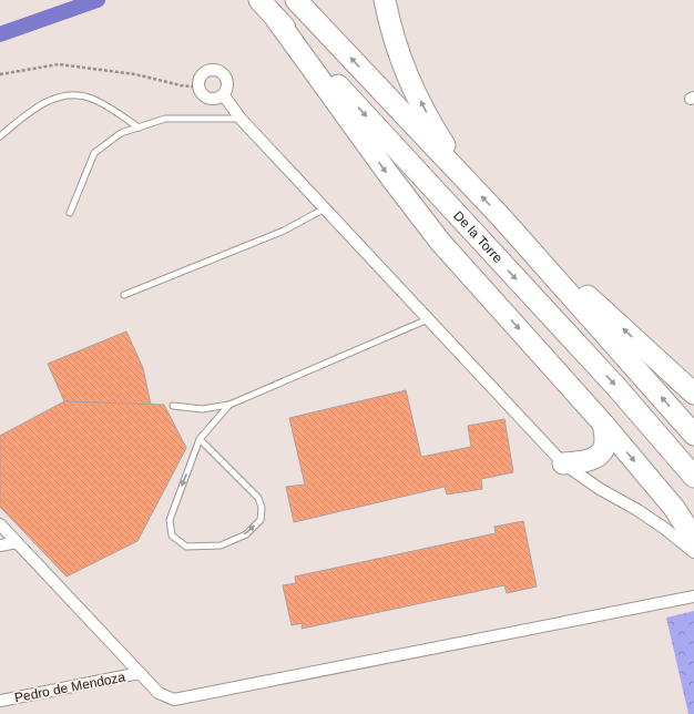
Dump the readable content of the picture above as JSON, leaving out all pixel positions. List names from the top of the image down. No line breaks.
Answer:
{"streets":{"highway":["De la Torre"],"street":["Pedro de Mendoza"]}}
